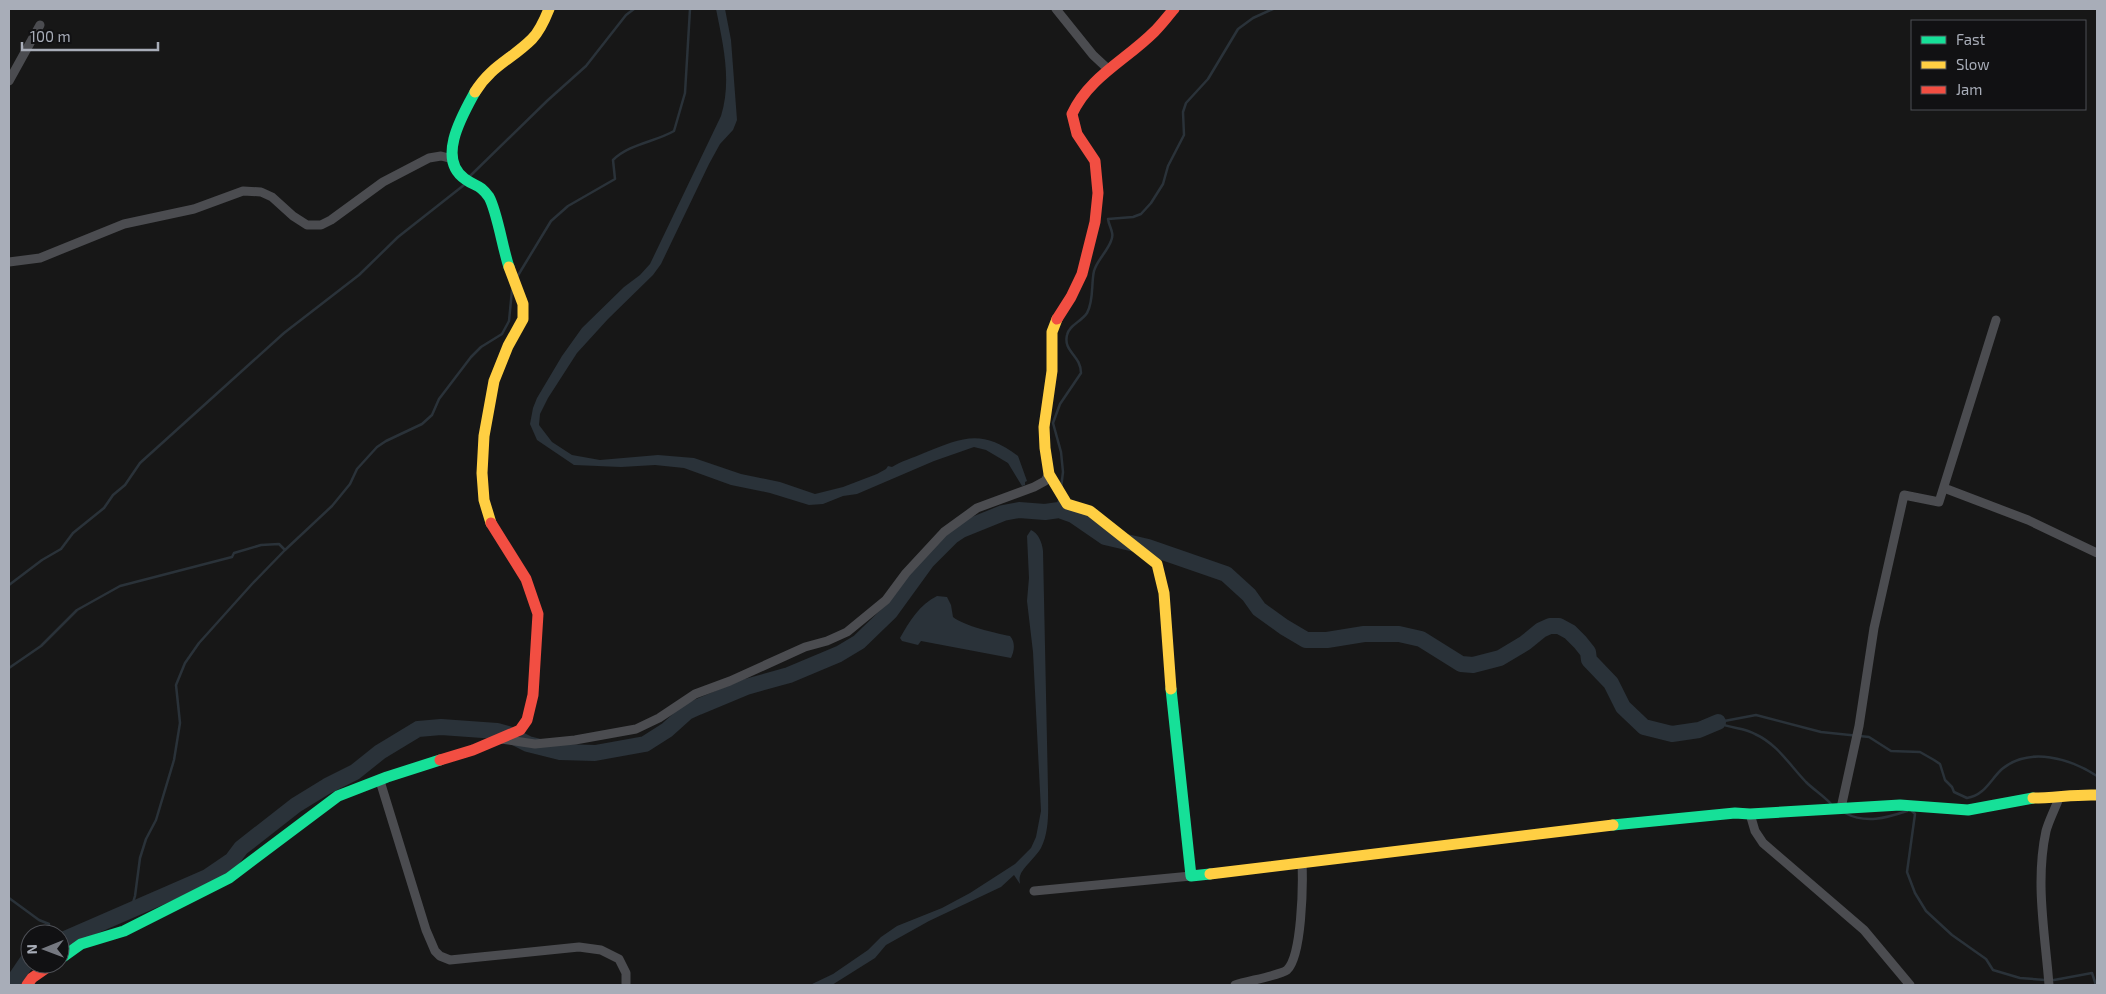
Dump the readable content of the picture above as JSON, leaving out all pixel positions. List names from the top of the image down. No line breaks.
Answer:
{"legend":["Fast","Slow","Jam"],"scale_bar":"100 m","north":"left"}
